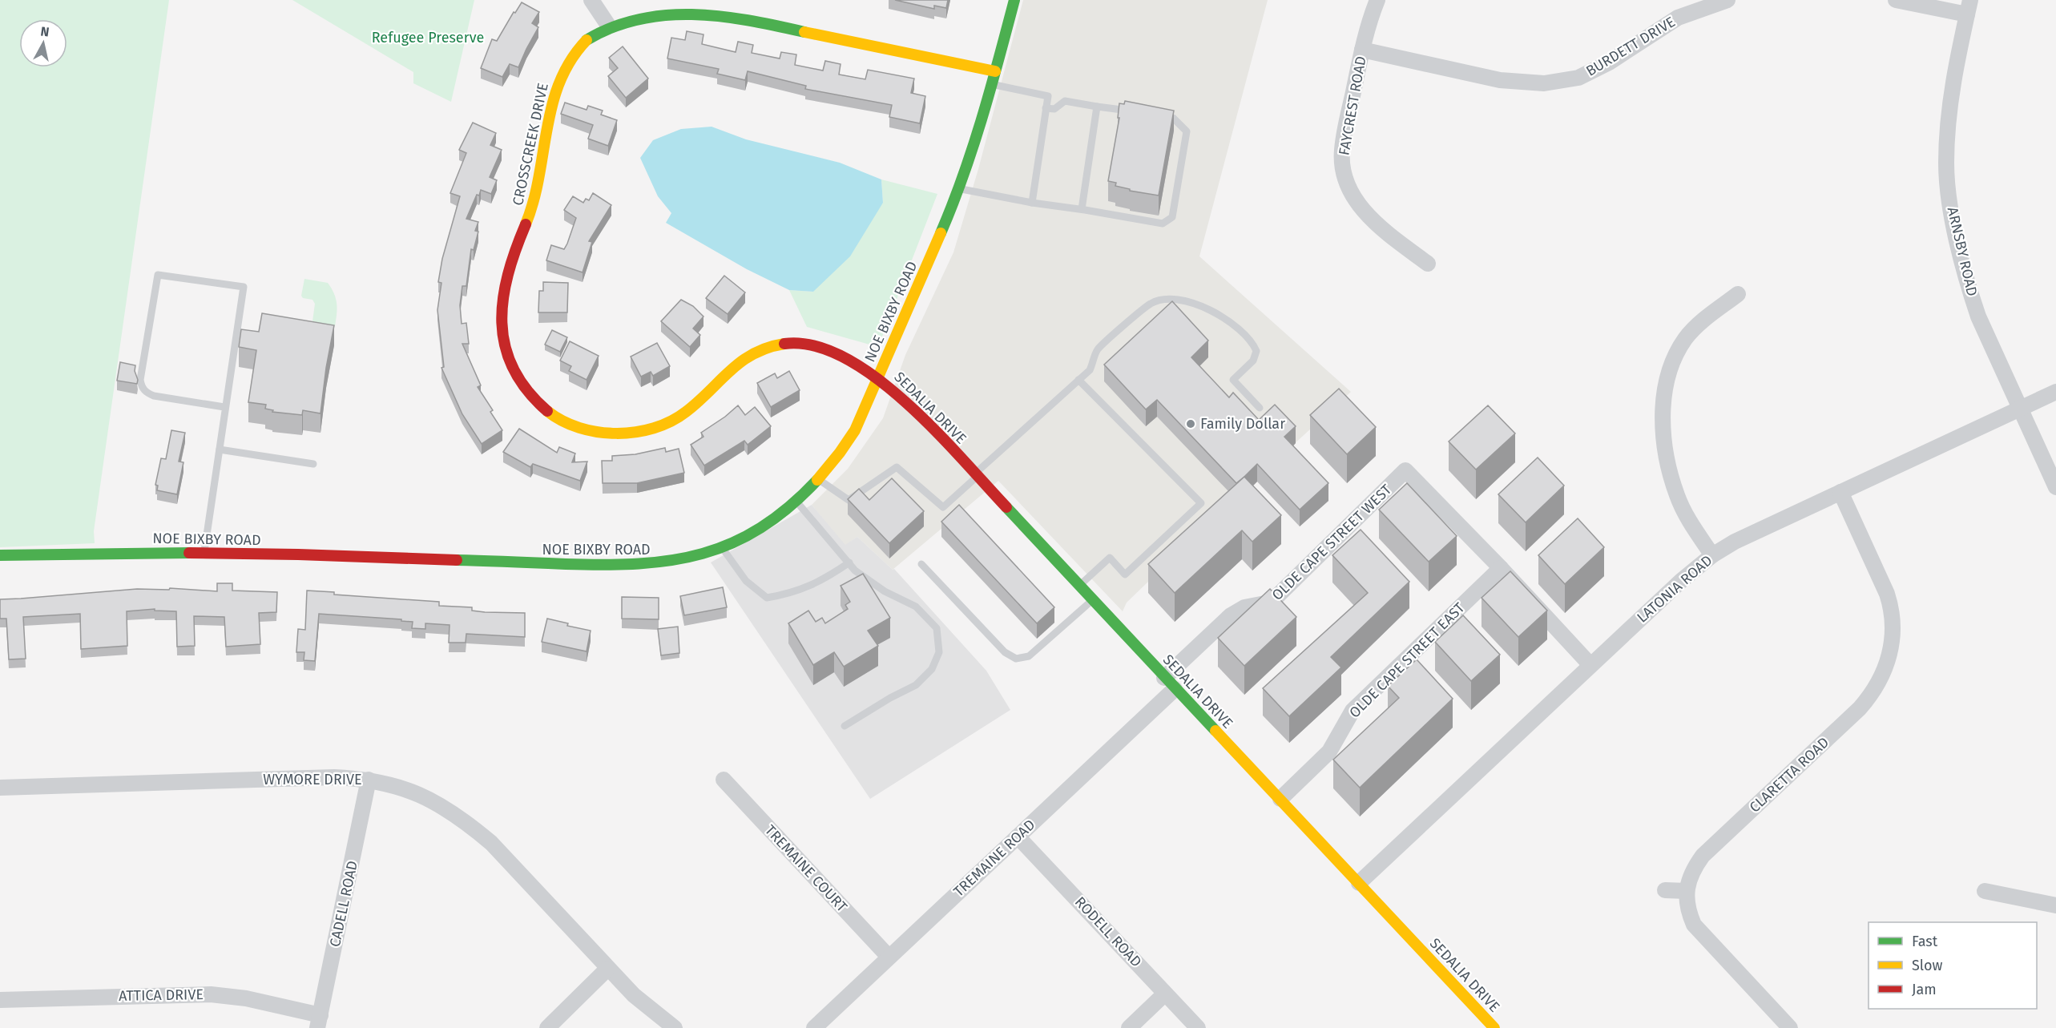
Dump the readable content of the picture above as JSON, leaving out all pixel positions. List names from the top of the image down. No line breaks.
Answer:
{"streets":{"street":["BURDETT DRIVE","FAYCREST ROAD","CROSSCREEK DRIVE","ARNSBY ROAD","NOE BIXBY ROAD","SEDALIA DRIVE","OLDE CAPE STREET WEST","LATONIA ROAD","OLDE CAPE STREET EAST","CLARETTA ROAD","WYMORE DRIVE","TREMAINE ROAD","TREMAINE COURT","CADELL ROAD","RODELL ROAD","ATTICA DRIVE"]},"crossings":[["BURDETT DRIVE","FAYCREST ROAD"],["CROSSCREEK DRIVE","NOE BIXBY ROAD"],["CROSSCREEK DRIVE","SEDALIA DRIVE"],["ARNSBY ROAD","LATONIA ROAD"],["NOE BIXBY ROAD","SEDALIA DRIVE"],["SEDALIA DRIVE","OLDE CAPE STREET WEST"],["SEDALIA DRIVE","LATONIA ROAD"],["SEDALIA DRIVE","OLDE CAPE STREET EAST"],["SEDALIA DRIVE","TREMAINE ROAD"],["OLDE CAPE STREET WEST","OLDE CAPE STREET EAST"],["OLDE CAPE STREET WEST","TREMAINE ROAD"],["LATONIA ROAD","CLARETTA ROAD"],["WYMORE DRIVE","CADELL ROAD"],["TREMAINE ROAD","TREMAINE COURT"],["TREMAINE ROAD","RODELL ROAD"],["CADELL ROAD","ATTICA DRIVE"]],"parks":["Refugee Preserve"],"places":["Family Dollar"],"legend":["Fast","Slow","Jam"],"north":"top"}
